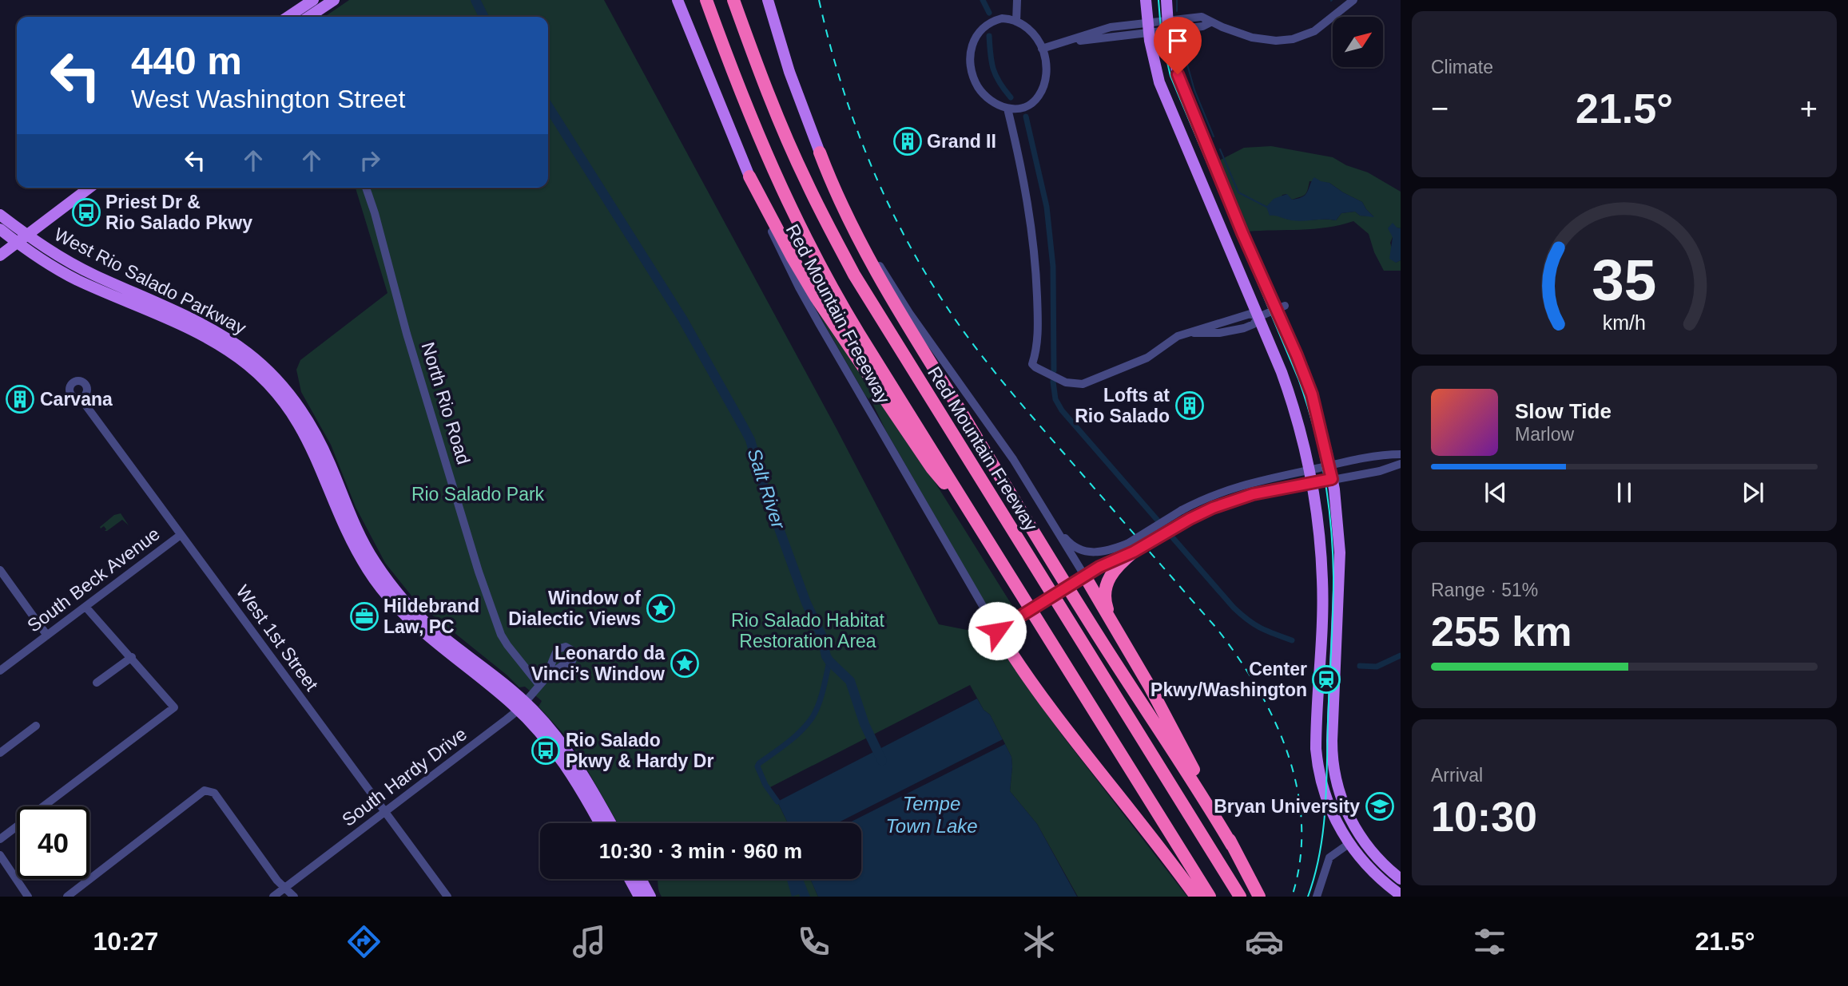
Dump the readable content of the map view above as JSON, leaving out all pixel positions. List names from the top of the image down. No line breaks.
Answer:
{"streets":{"highway":["Red Mountain Freeway"],"main road":["West Rio Salado Parkway","Red Mountain Freeeway"],"street":["North Rio Road","South Beck Avenue","West 1st Street","South Hardy Drive"]},"crossings":[["West Rio Salado Parkway","South Hardy Drive"],["North Rio Road","South Hardy Drive"],["South Beck Avenue","West 1st Street"],["West 1st Street","South Hardy Drive"]],"water":["Salt River","Tempe Town Lake"],"parks":["Rio Salado Park","Rio Salado Habitat Restoration Area"],"places":{"building":["Grand II","Carvana","Lofts at Rio Salado"],"bus stop":["Priest Dr & Rio Salado Pkwy","Rio Salado Pkwy & Hardy Dr"],"place":["Window of Dialectic Views","Leonardo da Vinci’s Window"],"office":["Hildebrand Law, PC"],"station":["Center Pkwy/Washington"],"school or university":["Bryan University"]},"north":"top right","page":{"tile":["Climate",["Range · 51%","255 km"],["Arrival","10:30"]],"turn":["440 m","West Washington Street"],"heat":["−","21.5°","+"],"song":["Slow Tide","Marlow"],"limit":"40","trip":"10:30 · 3 min · 960 m","tabs":["10:27","21.5°"],"gauge":["35","km/h"]}}
